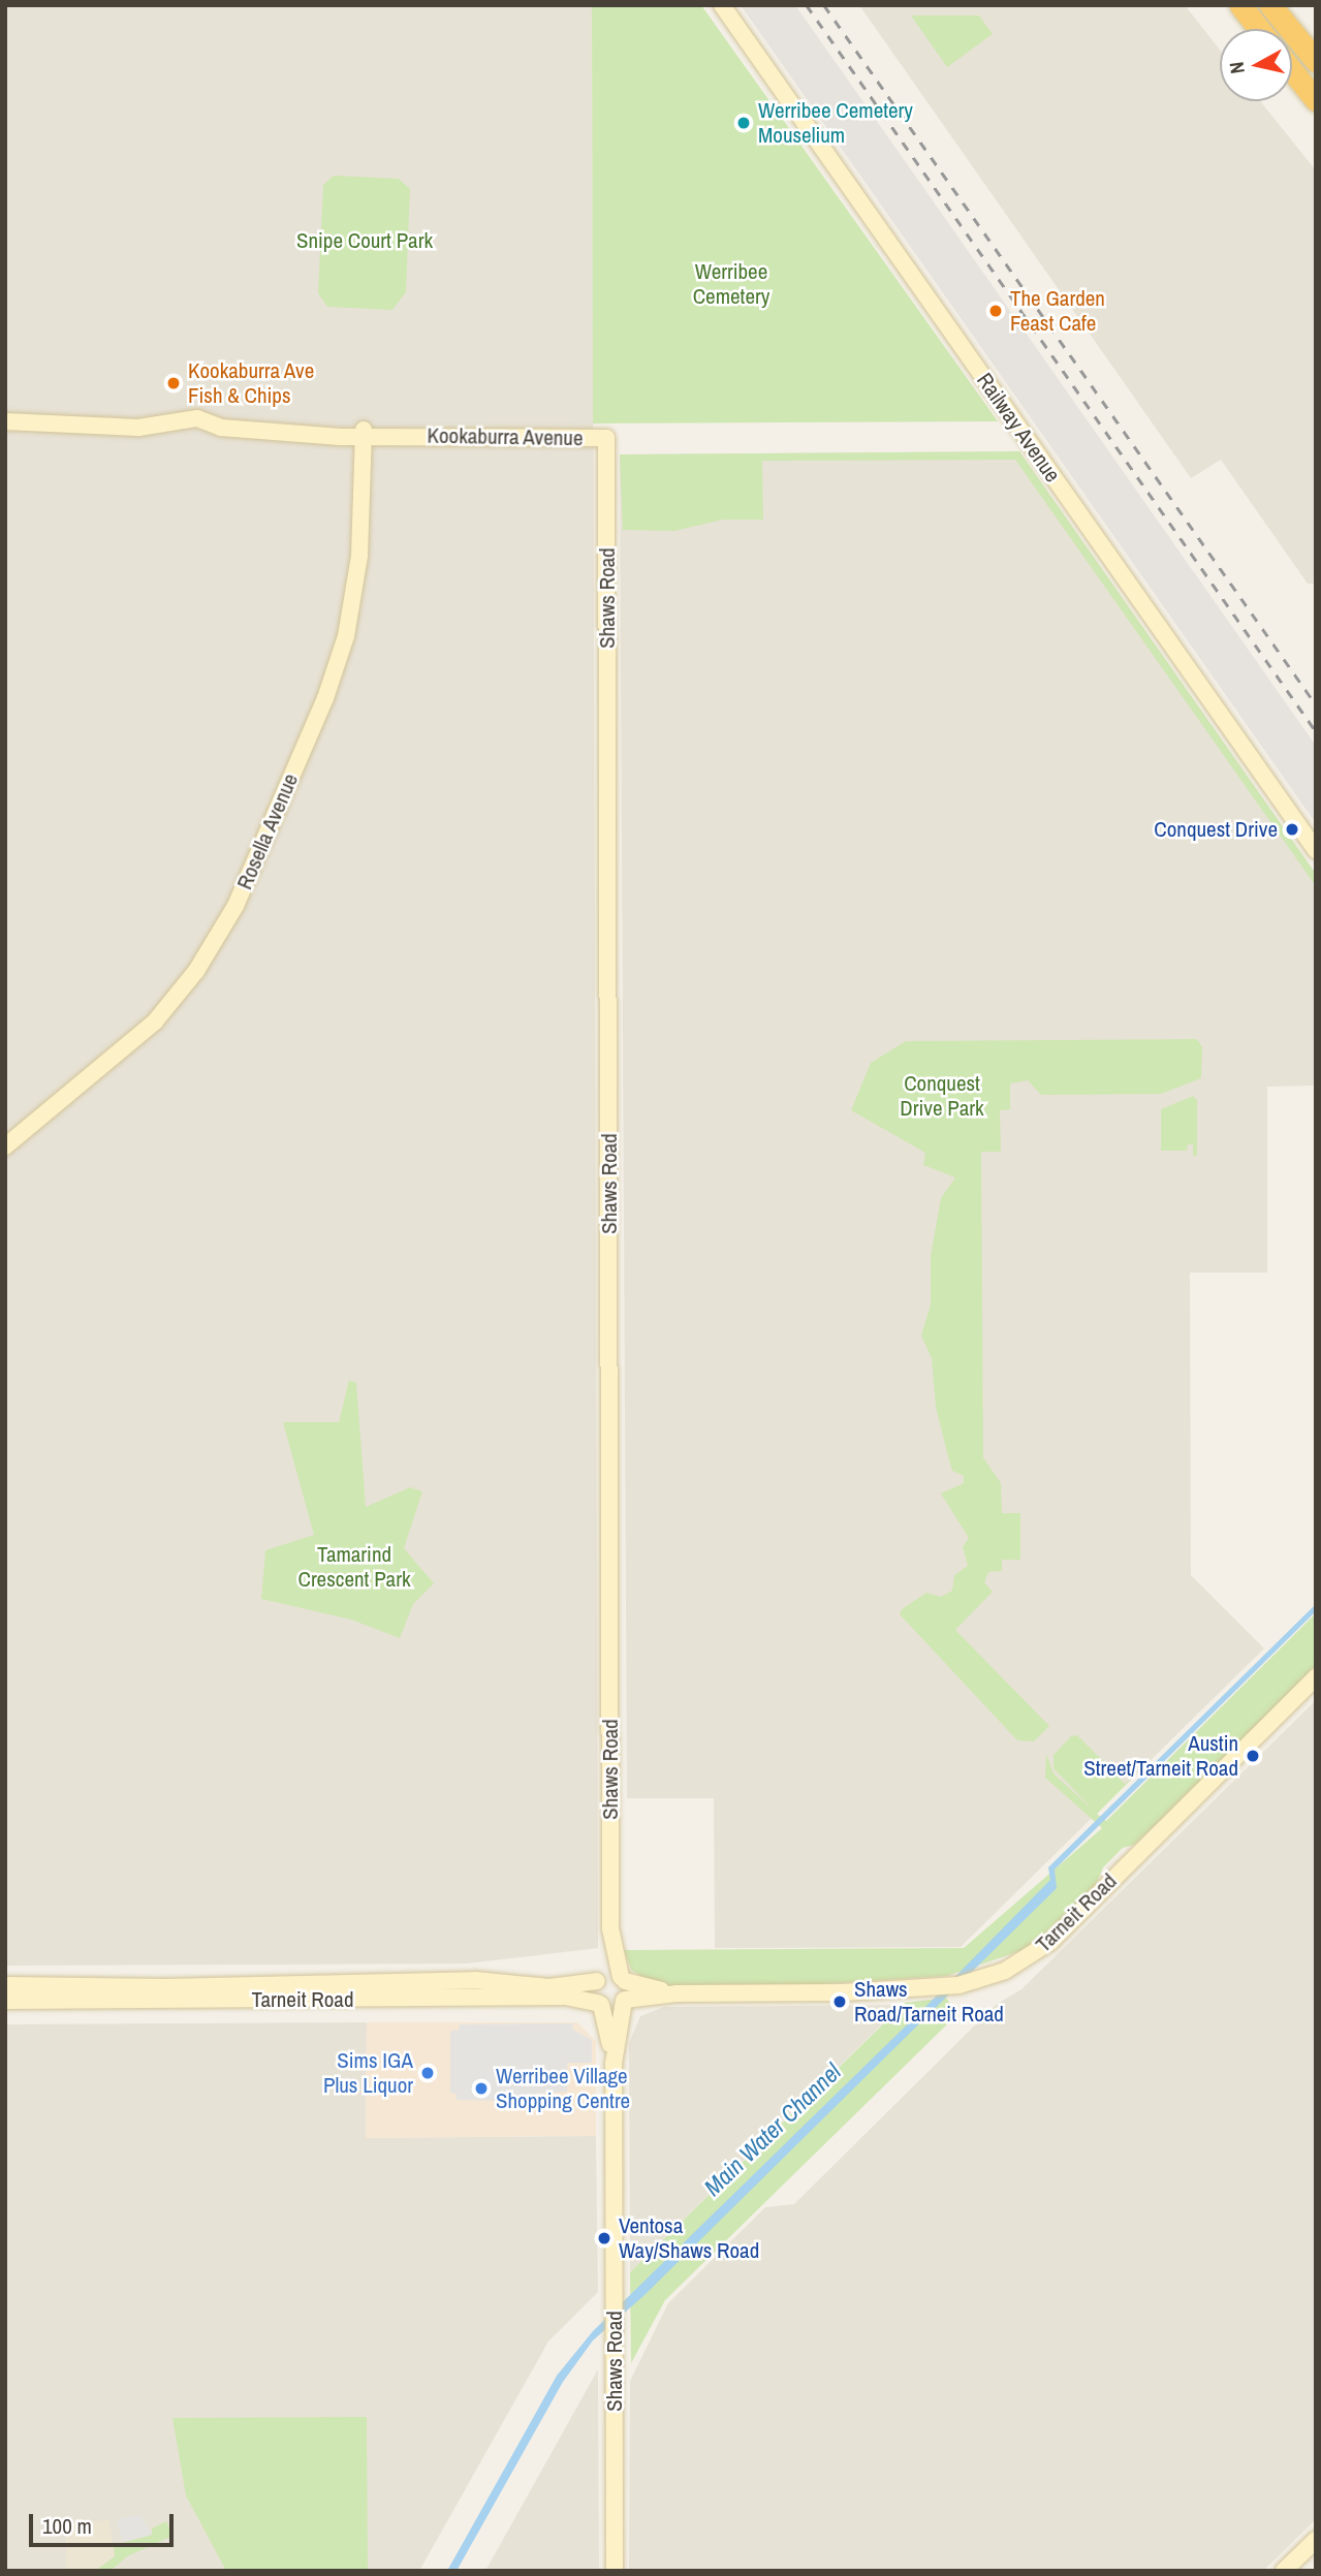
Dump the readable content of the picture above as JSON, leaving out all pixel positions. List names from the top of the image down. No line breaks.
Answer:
{"streets":{"street":["Railway Avenue","Kookaburra Avenue","Shaws Road","Rosella Avenue","Tarneit Road"]},"crossings":[["Kookaburra Avenue","Shaws Road"],["Kookaburra Avenue","Rosella Avenue"],["Shaws Road","Tarneit Road"]],"water":["Main Water Channel"],"parks":["Snipe Court Park","Werribee Cemetery","Conquest Drive Park","Tamarind Crescent Park"],"places":["Werribee Cemetery Mouselium","The Garden Feast Cafe","Kookaburra Ave Fish & Chips","Conquest Drive","Austin Street/Tarneit Road","Shaws Road/Tarneit Road","Sims IGA Plus Liquor","Werribee Village Shopping Centre","Ventosa Way/Shaws Road"],"scale_bar":"100 m","north":"left"}
